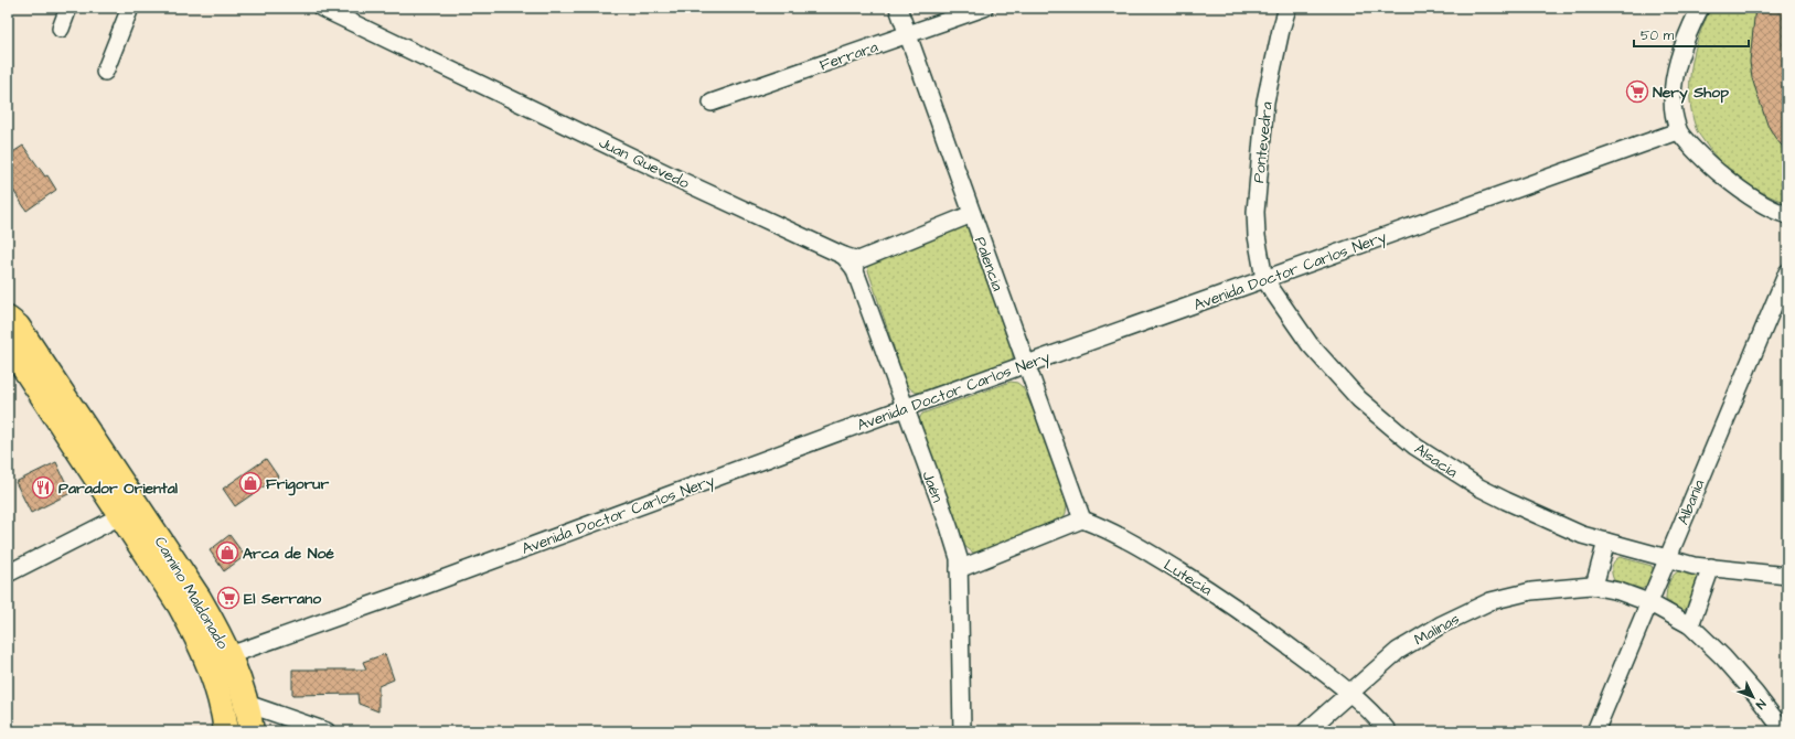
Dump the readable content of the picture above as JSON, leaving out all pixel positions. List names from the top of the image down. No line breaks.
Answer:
{"streets":{"main road":["Camino Maldonado"],"street":["Ferrara","Pontevedra","Juan Quevedo","Palencia","Avenida Doctor Carlos Nery","Alsacia","Jaén","Albania","Lutecia","Malinas"]},"crossings":[["Ferrara","Palencia"],["Pontevedra","Avenida Doctor Carlos Nery"],["Pontevedra","Alsacia"],["Juan Quevedo","Palencia"],["Juan Quevedo","Jaén"],["Palencia","Avenida Doctor Carlos Nery"],["Palencia","Lutecia"],["Avenida Doctor Carlos Nery","Alsacia"],["Avenida Doctor Carlos Nery","Jaén"],["Avenida Doctor Carlos Nery","Camino Maldonado"],["Alsacia","Albania"],["Albania","Malinas"],["Lutecia","Malinas"]],"places":{"supermarket":["Nery Shop","El Serrano"],"shop":["Frigorur","Arca de Noé"],"restaurant":["Parador Oriental"]},"scale_bar":"50 m","north":"bottom right"}
